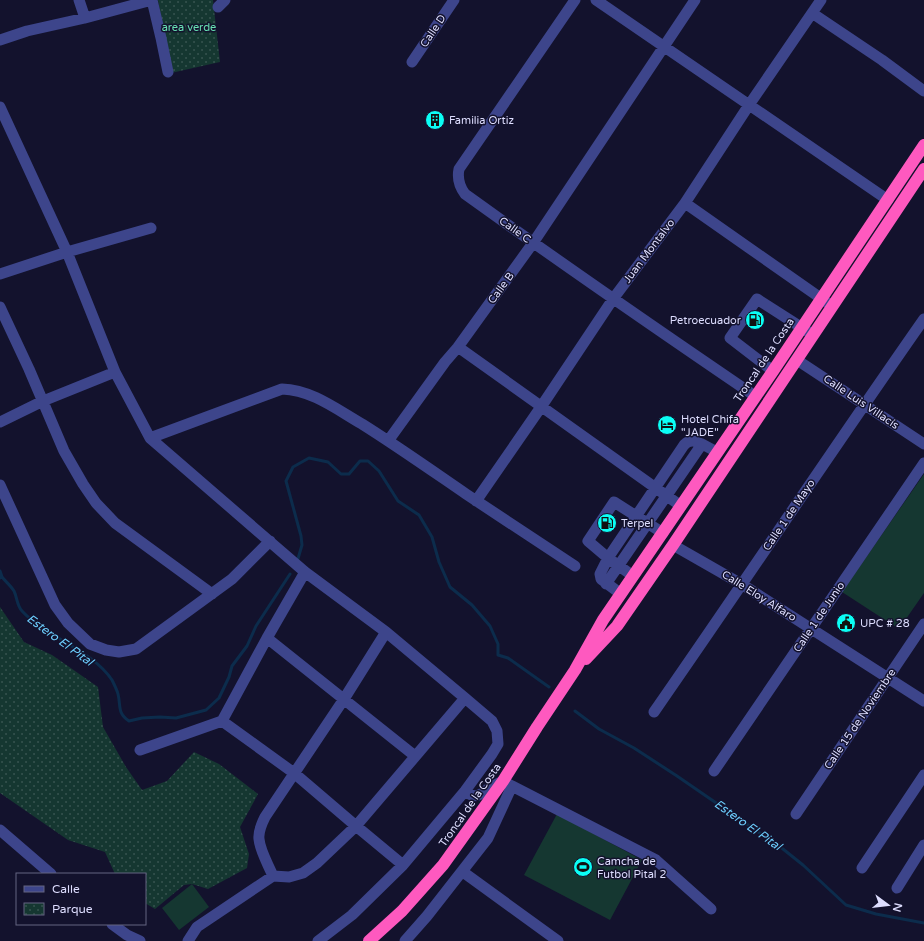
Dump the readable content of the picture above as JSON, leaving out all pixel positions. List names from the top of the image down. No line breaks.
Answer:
{"streets":{"highway":["Troncal de la Costa"],"street":["Calle D","Calle C","Juan Montalvo","Calle B","Calle Luis Villacís","Calle 1 de Mayo","Calle Eloy Alfaro","Calle 1 de Junio","Calle 15 de Noviembre"]},"crossings":[["Calle C","Juan Montalvo"],["Calle C","Calle B"],["Calle C","Troncal de la Costa"],["Troncal de la Costa","Calle Luis Villacís"],["Troncal de la Costa","Calle Eloy Alfaro"],["Calle Luis Villacís","Calle 1 de Mayo"],["Calle 1 de Mayo","Calle Eloy Alfaro"],["Calle Eloy Alfaro","Calle 1 de Junio"],["Calle Eloy Alfaro","Calle 15 de Noviembre"]],"water":["Estero El Pital"],"parks":["area verde"],"places":{"building":["Familia Ortiz"],"fuel station":["Petroecuador","Terpel"],"hotel":["Hotel Chifa \"JADE\""],"public building":["UPC # 28"],"sports":["Camcha de Futbol Pital 2"]},"legend":["Calle","Parque"],"north":"right"}
